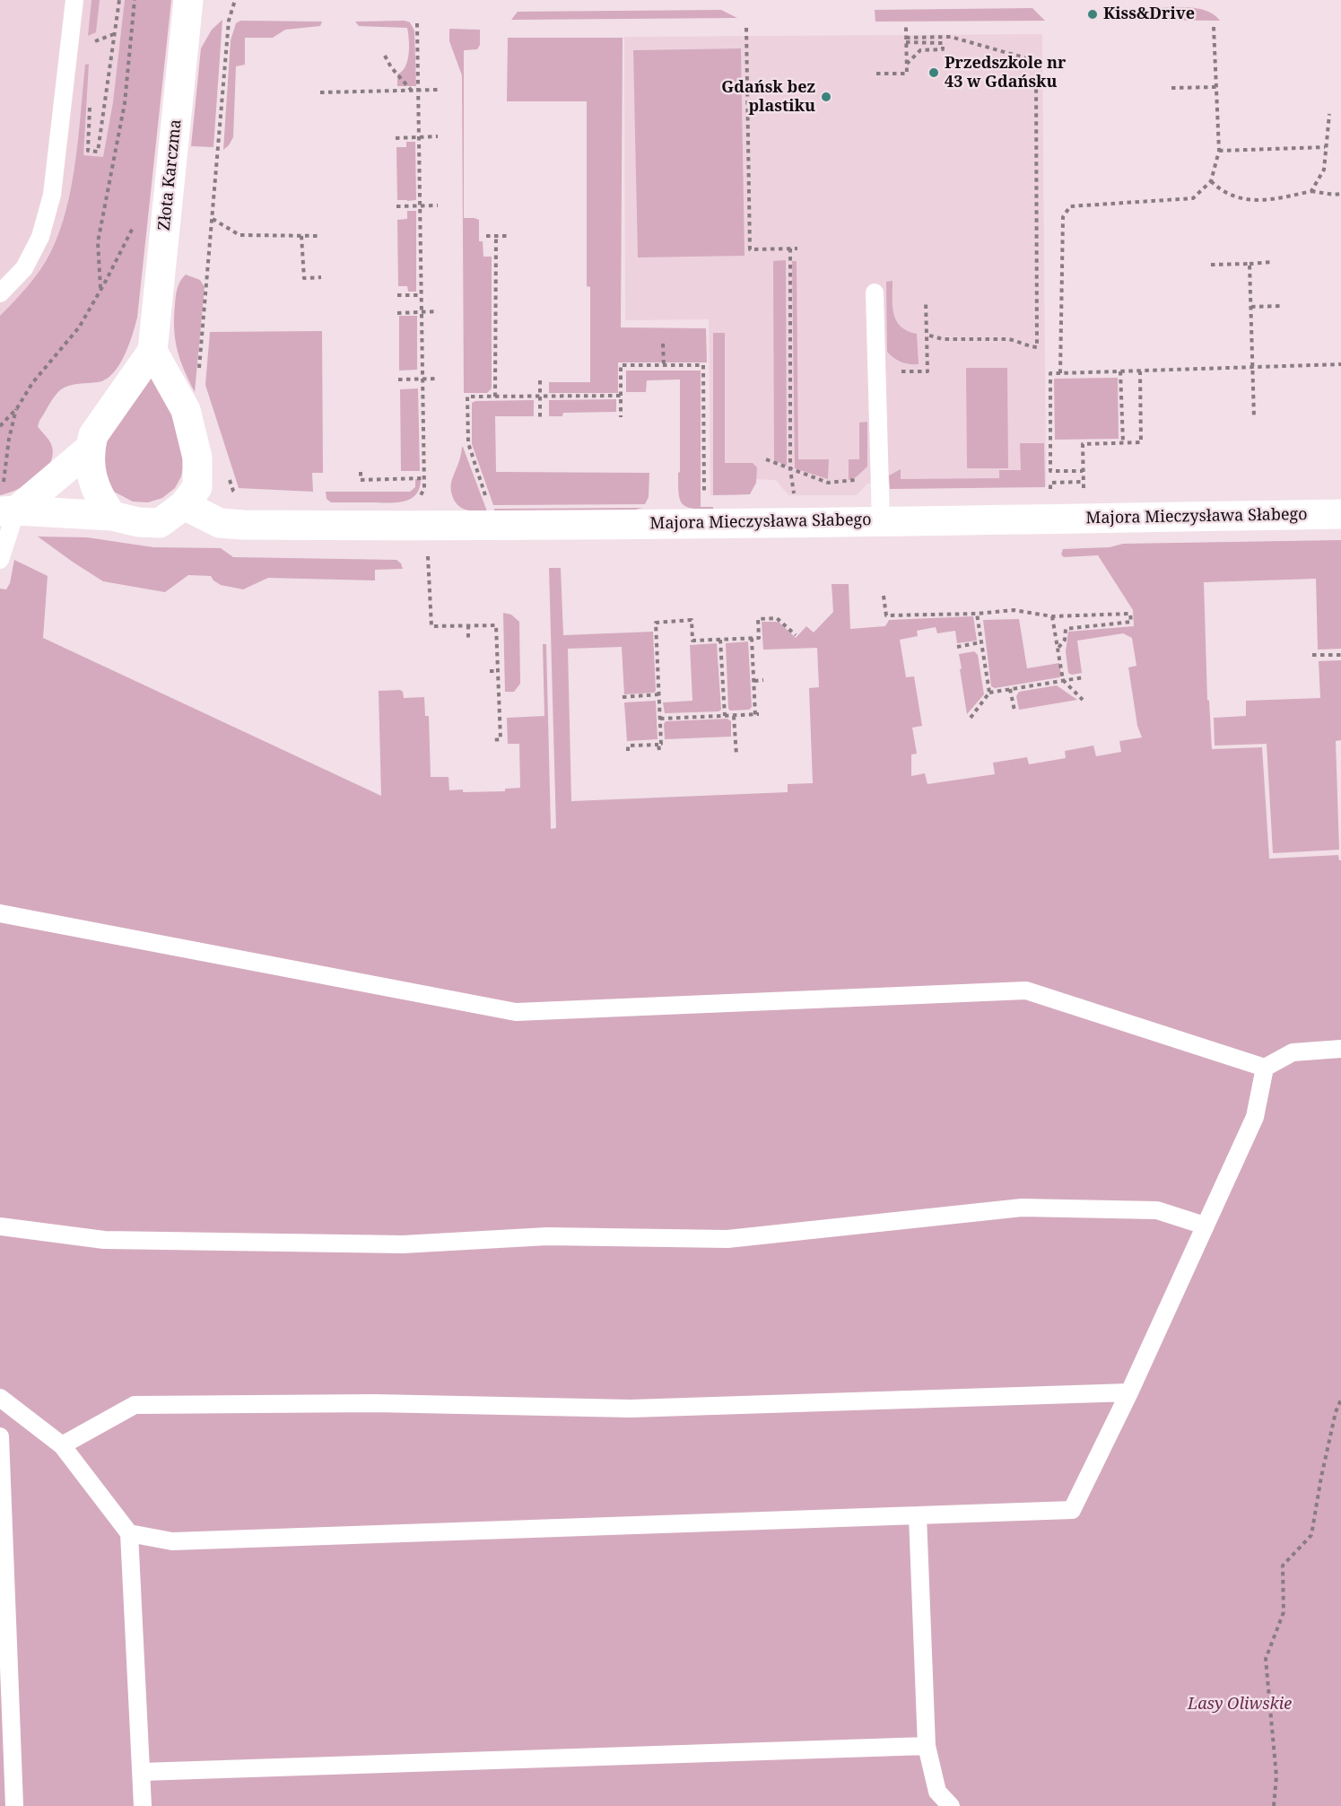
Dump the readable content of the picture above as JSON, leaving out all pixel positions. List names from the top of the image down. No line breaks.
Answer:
{"streets":{"street":["Złota Karczma","Majora Mieczysława Słabego"]},"parks":["Lasy Oliwskie"],"places":["Kiss&Drive","Przedszkole nr 43 w Gdańsku","Gdańsk bez plastiku"]}
